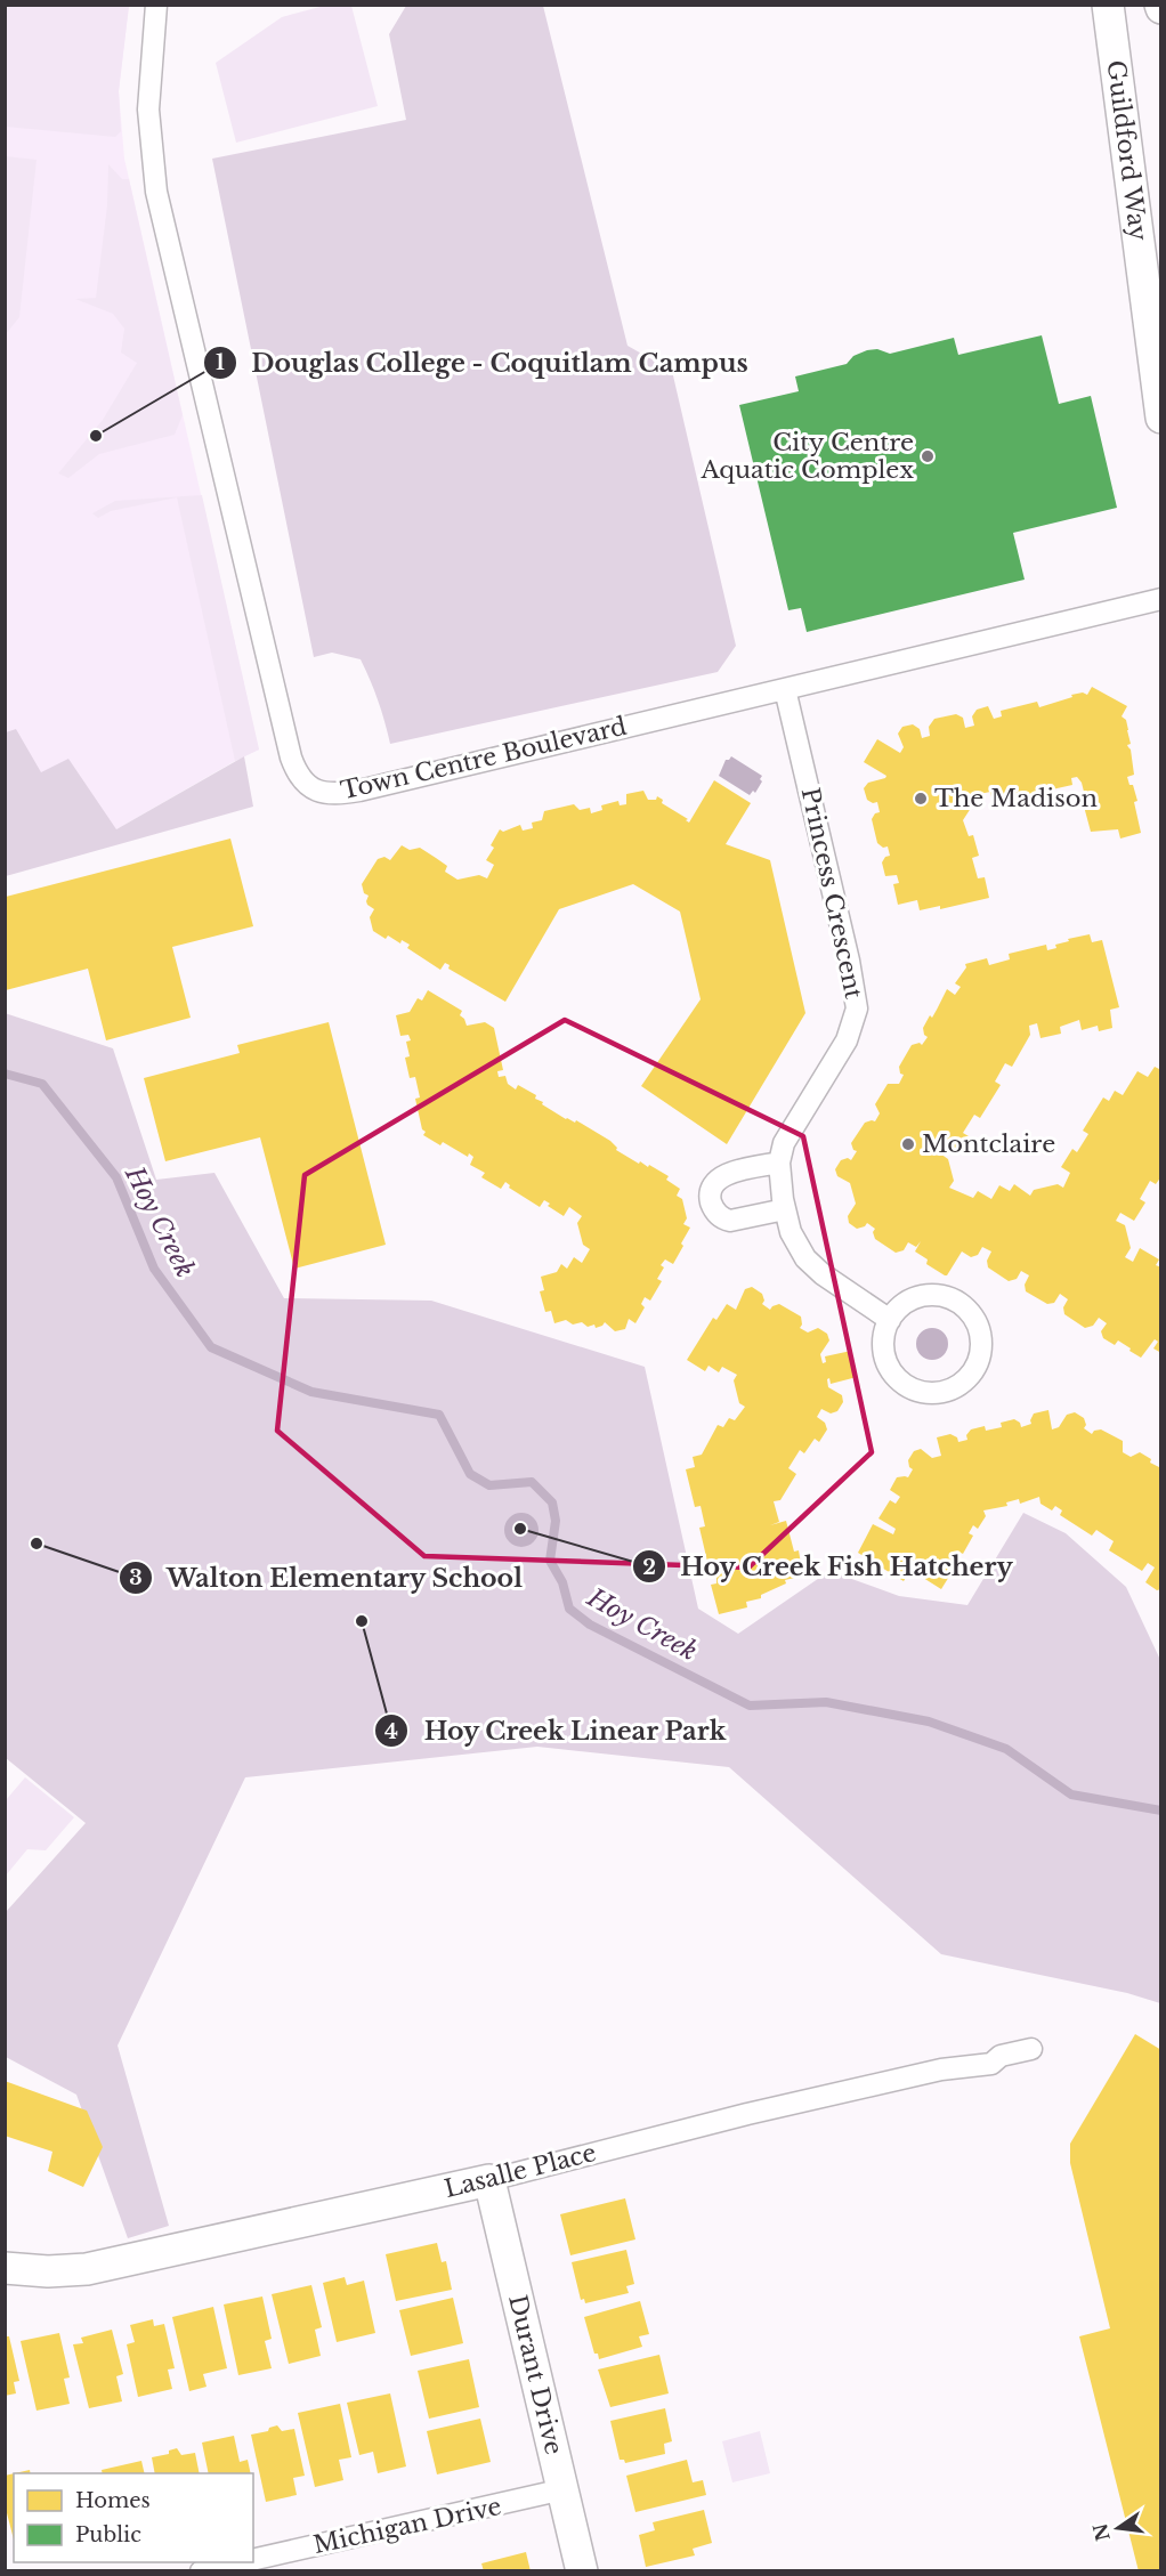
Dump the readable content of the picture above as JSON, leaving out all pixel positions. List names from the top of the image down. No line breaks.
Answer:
{"streets":{"street":["Guildford Way","Town Centre Boulevard","Princess Crescent","Lasalle Place","Durant Drive","Michigan Drive"]},"crossings":[["Town Centre Boulevard","Princess Crescent"],["Lasalle Place","Durant Drive"],["Durant Drive","Michigan Drive"]],"water":["Hoy Creek"],"places":["Douglas College - Coquitlam Campus","City Centre Aquatic Complex","The Madison","Montclaire","Hoy Creek Fish Hatchery","Walton Elementary School","Hoy Creek Linear Park"],"legend":["Homes","Public"],"north":"left"}
